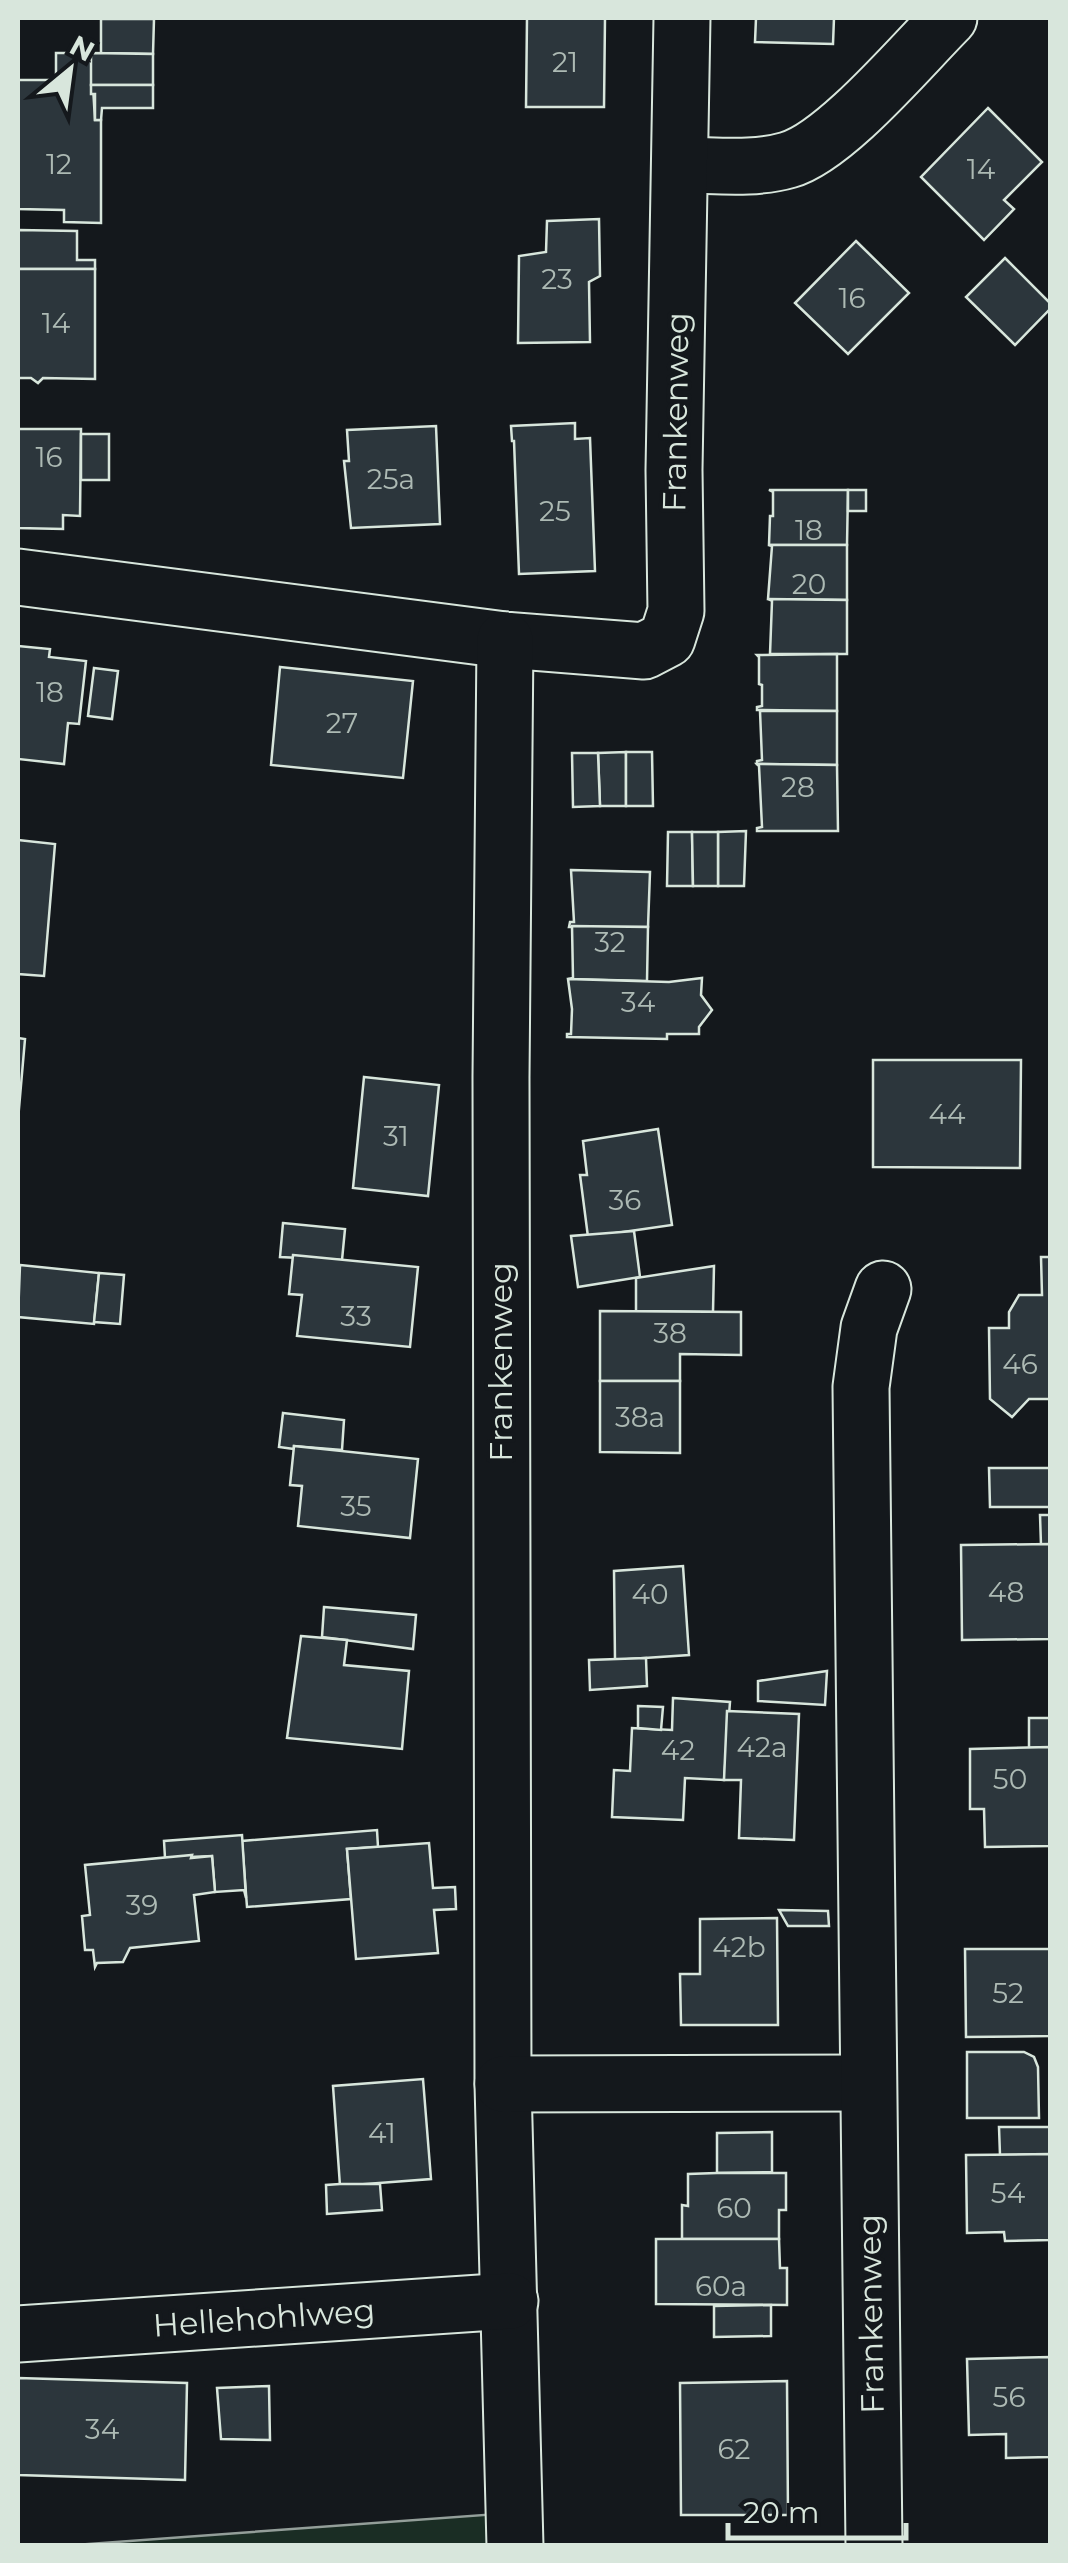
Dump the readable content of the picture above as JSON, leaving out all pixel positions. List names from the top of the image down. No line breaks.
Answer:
{"streets":{"street":["Frankenweg","Hellehohlweg"]},"crossings":[["Frankenweg","Hellehohlweg"]],"house_numbers":["21","12","14","23","16","14","16","25a","25","18","20","18","27","28","32","34","44","31","36","33","38","46","38a","35","48","40","42a","42","50","39","42b","52","41","54","60","60a","56","34","62"],"scale_bar":"20 m","north":"top right"}
